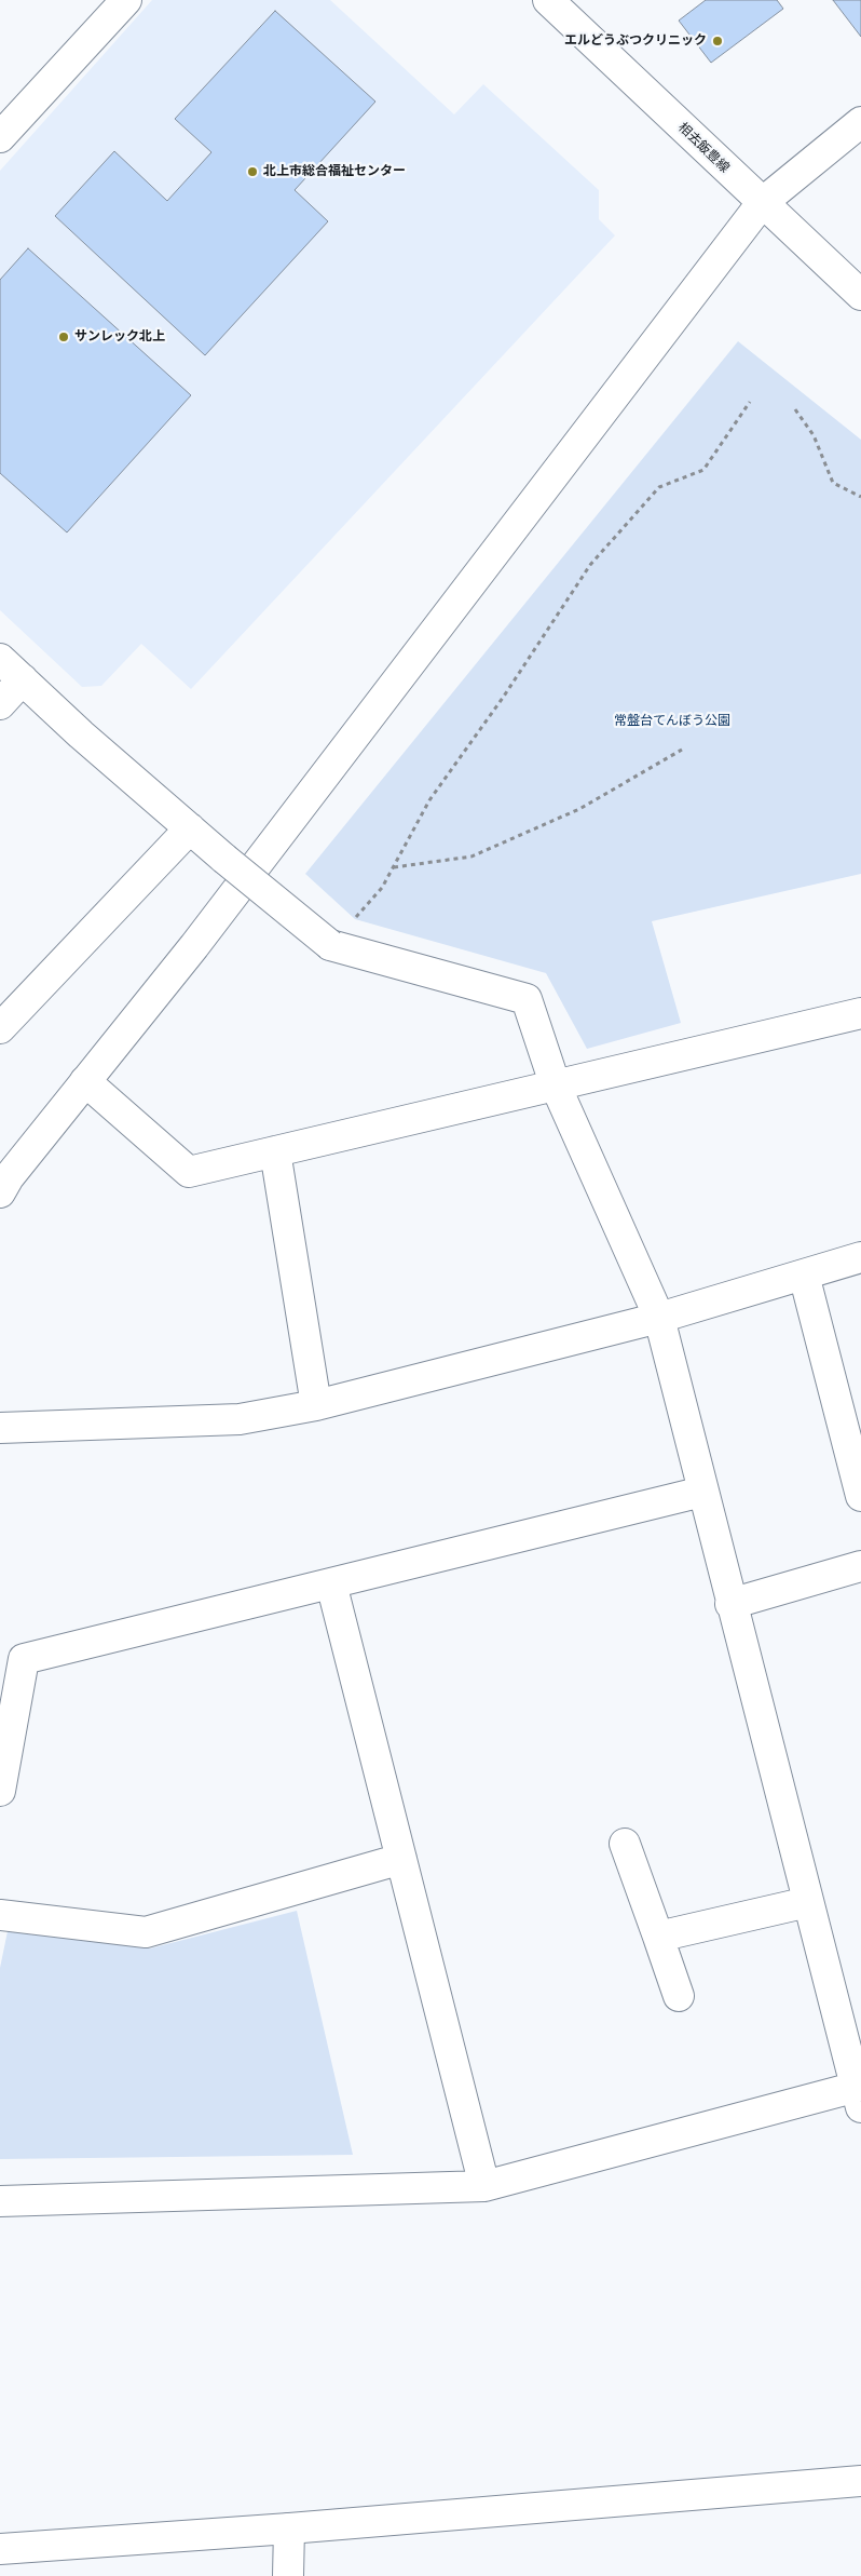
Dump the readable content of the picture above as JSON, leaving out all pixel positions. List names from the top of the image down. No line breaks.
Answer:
{"streets":{"street":["相去飯豊線"]},"parks":["常盤台てんぼう公園"],"places":["エルどうぶつクリニック","北上市総合福祉センター","サンレック北上"]}
